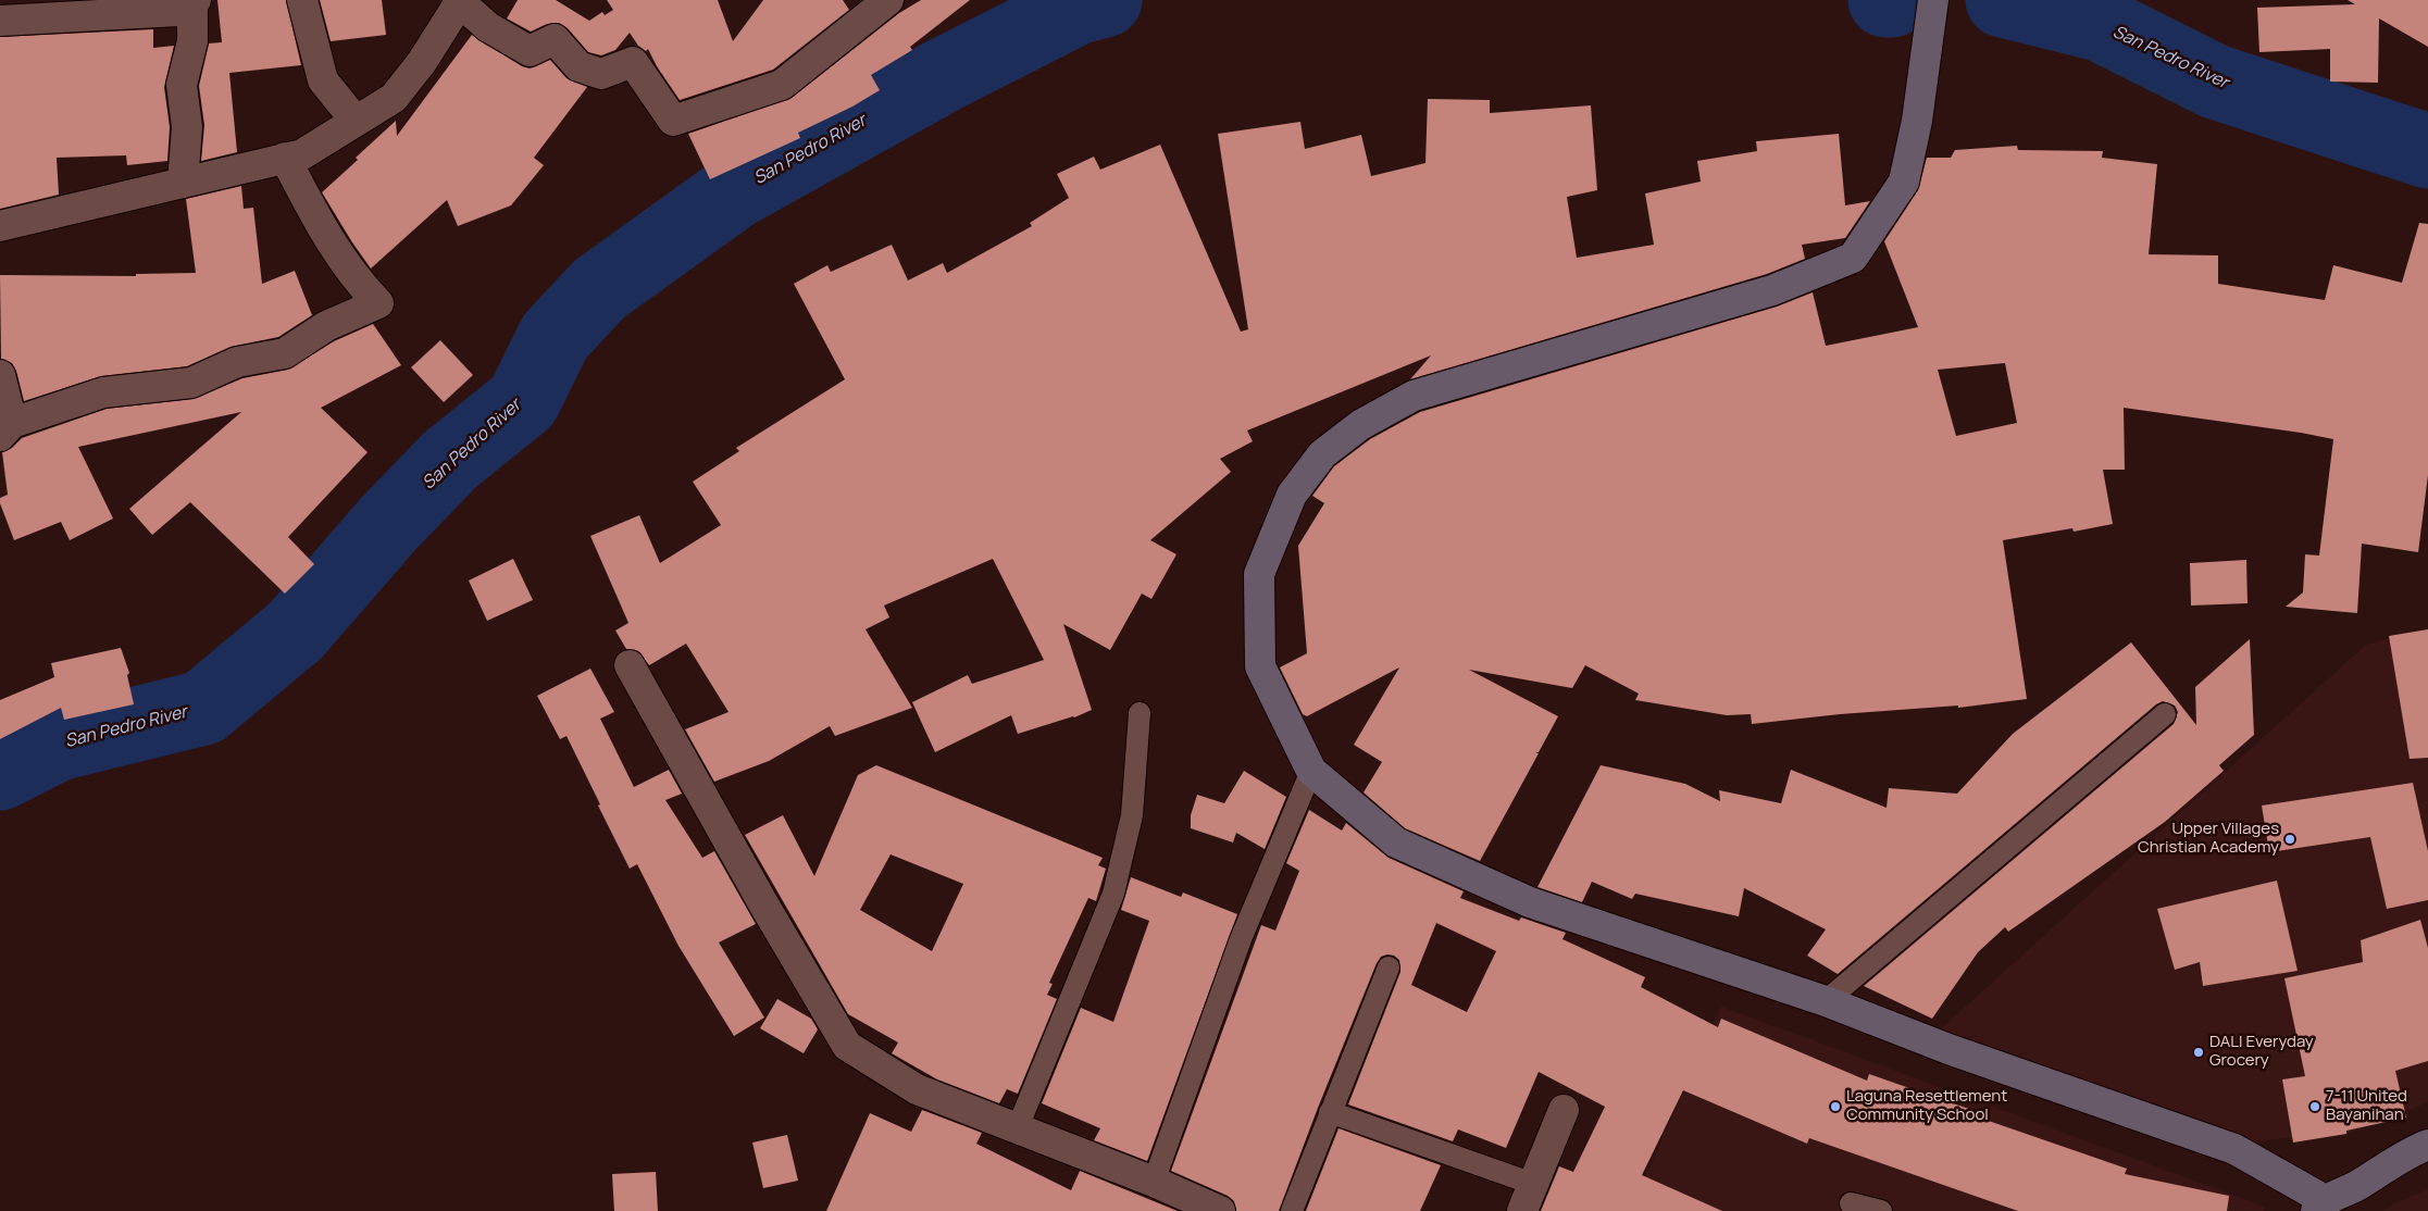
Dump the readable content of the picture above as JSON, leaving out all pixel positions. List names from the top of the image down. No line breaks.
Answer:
{"water":["San Pedro River"],"places":["Upper Villages Christian Academy","DALI Everyday Grocery","Laguna Resettlement Community School","7-11 United Bayanihan"]}
